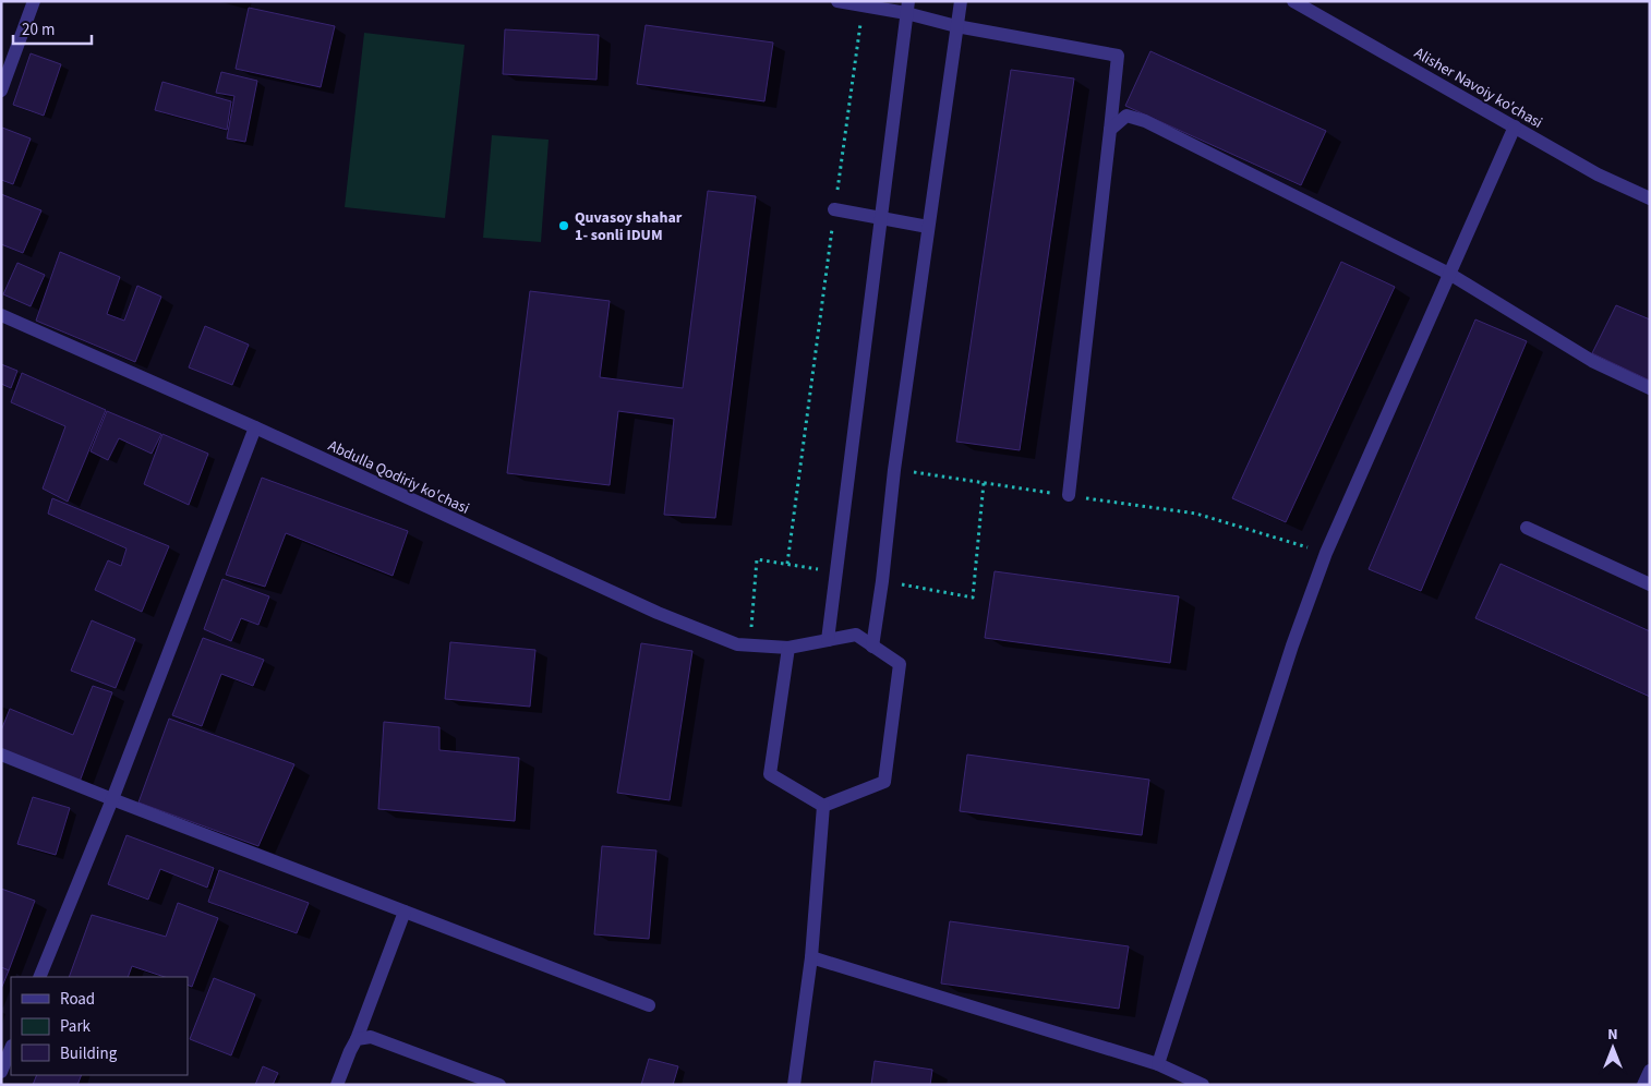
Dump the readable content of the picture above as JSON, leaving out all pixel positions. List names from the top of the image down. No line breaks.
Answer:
{"streets":{"street":["Alisher Navoiy ko'chasi","Abdulla Qodiriy ko'chasi"]},"places":["Quvasoy shahar 1- sonli IDUM"],"legend":["Road","Park","Building"],"scale_bar":"20 m","north":"top"}
